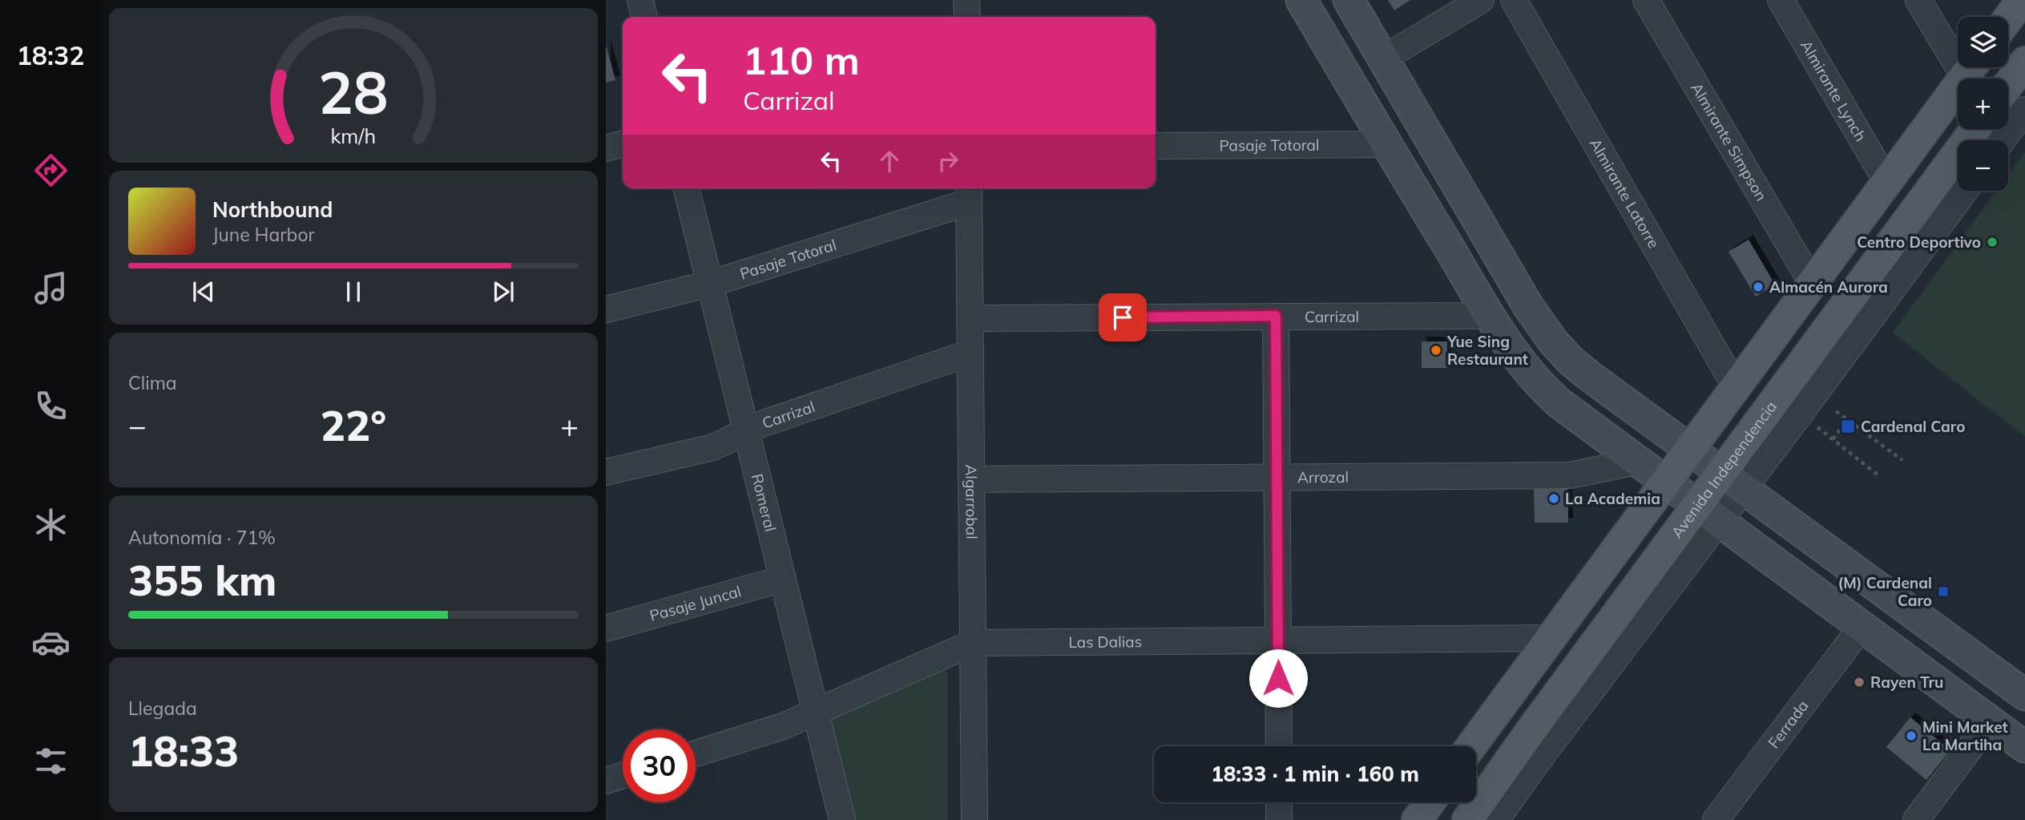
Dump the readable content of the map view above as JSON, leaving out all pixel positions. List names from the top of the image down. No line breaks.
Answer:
{"streets":{"main road":["Avenida Independencia"],"street":["Almirante Lynch","Almirante Simpson","Pasaje Totoral","Almirante Latorre","Carrizal","Arrozal","Romeral","Algarrobal","Pasaje Juncal","Las Dalias","Ferrada"]},"crossings":[["Pasaje Totoral","Romeral"],["Pasaje Totoral","Algarrobal"],["Carrizal","Romeral"],["Carrizal","Algarrobal"],["Arrozal","Algarrobal"],["Romeral","Pasaje Juncal"],["Romeral","Las Dalias"],["Algarrobal","Las Dalias"]],"places":{"other":["Centro Deportivo","Almacén Aurora","Yue Sing Restaurant","La Academia","Rayen Tru","Mini Market La Martiha"],"transit":["Cardenal Caro","(M) Cardenal Caro"]},"page":{"tabs":"18:32","map_buttons":["+","−"],"turn":["110 m","Carrizal"],"song":["Northbound","June Harbor"],"tile":["Clima",["Autonomía · 71%","355 km"],["Llegada","18:33"]],"heat":["−","22°","+"],"limit":"30","trip":"18:33 · 1 min · 160 m","gauge":["28","km/h"]}}
